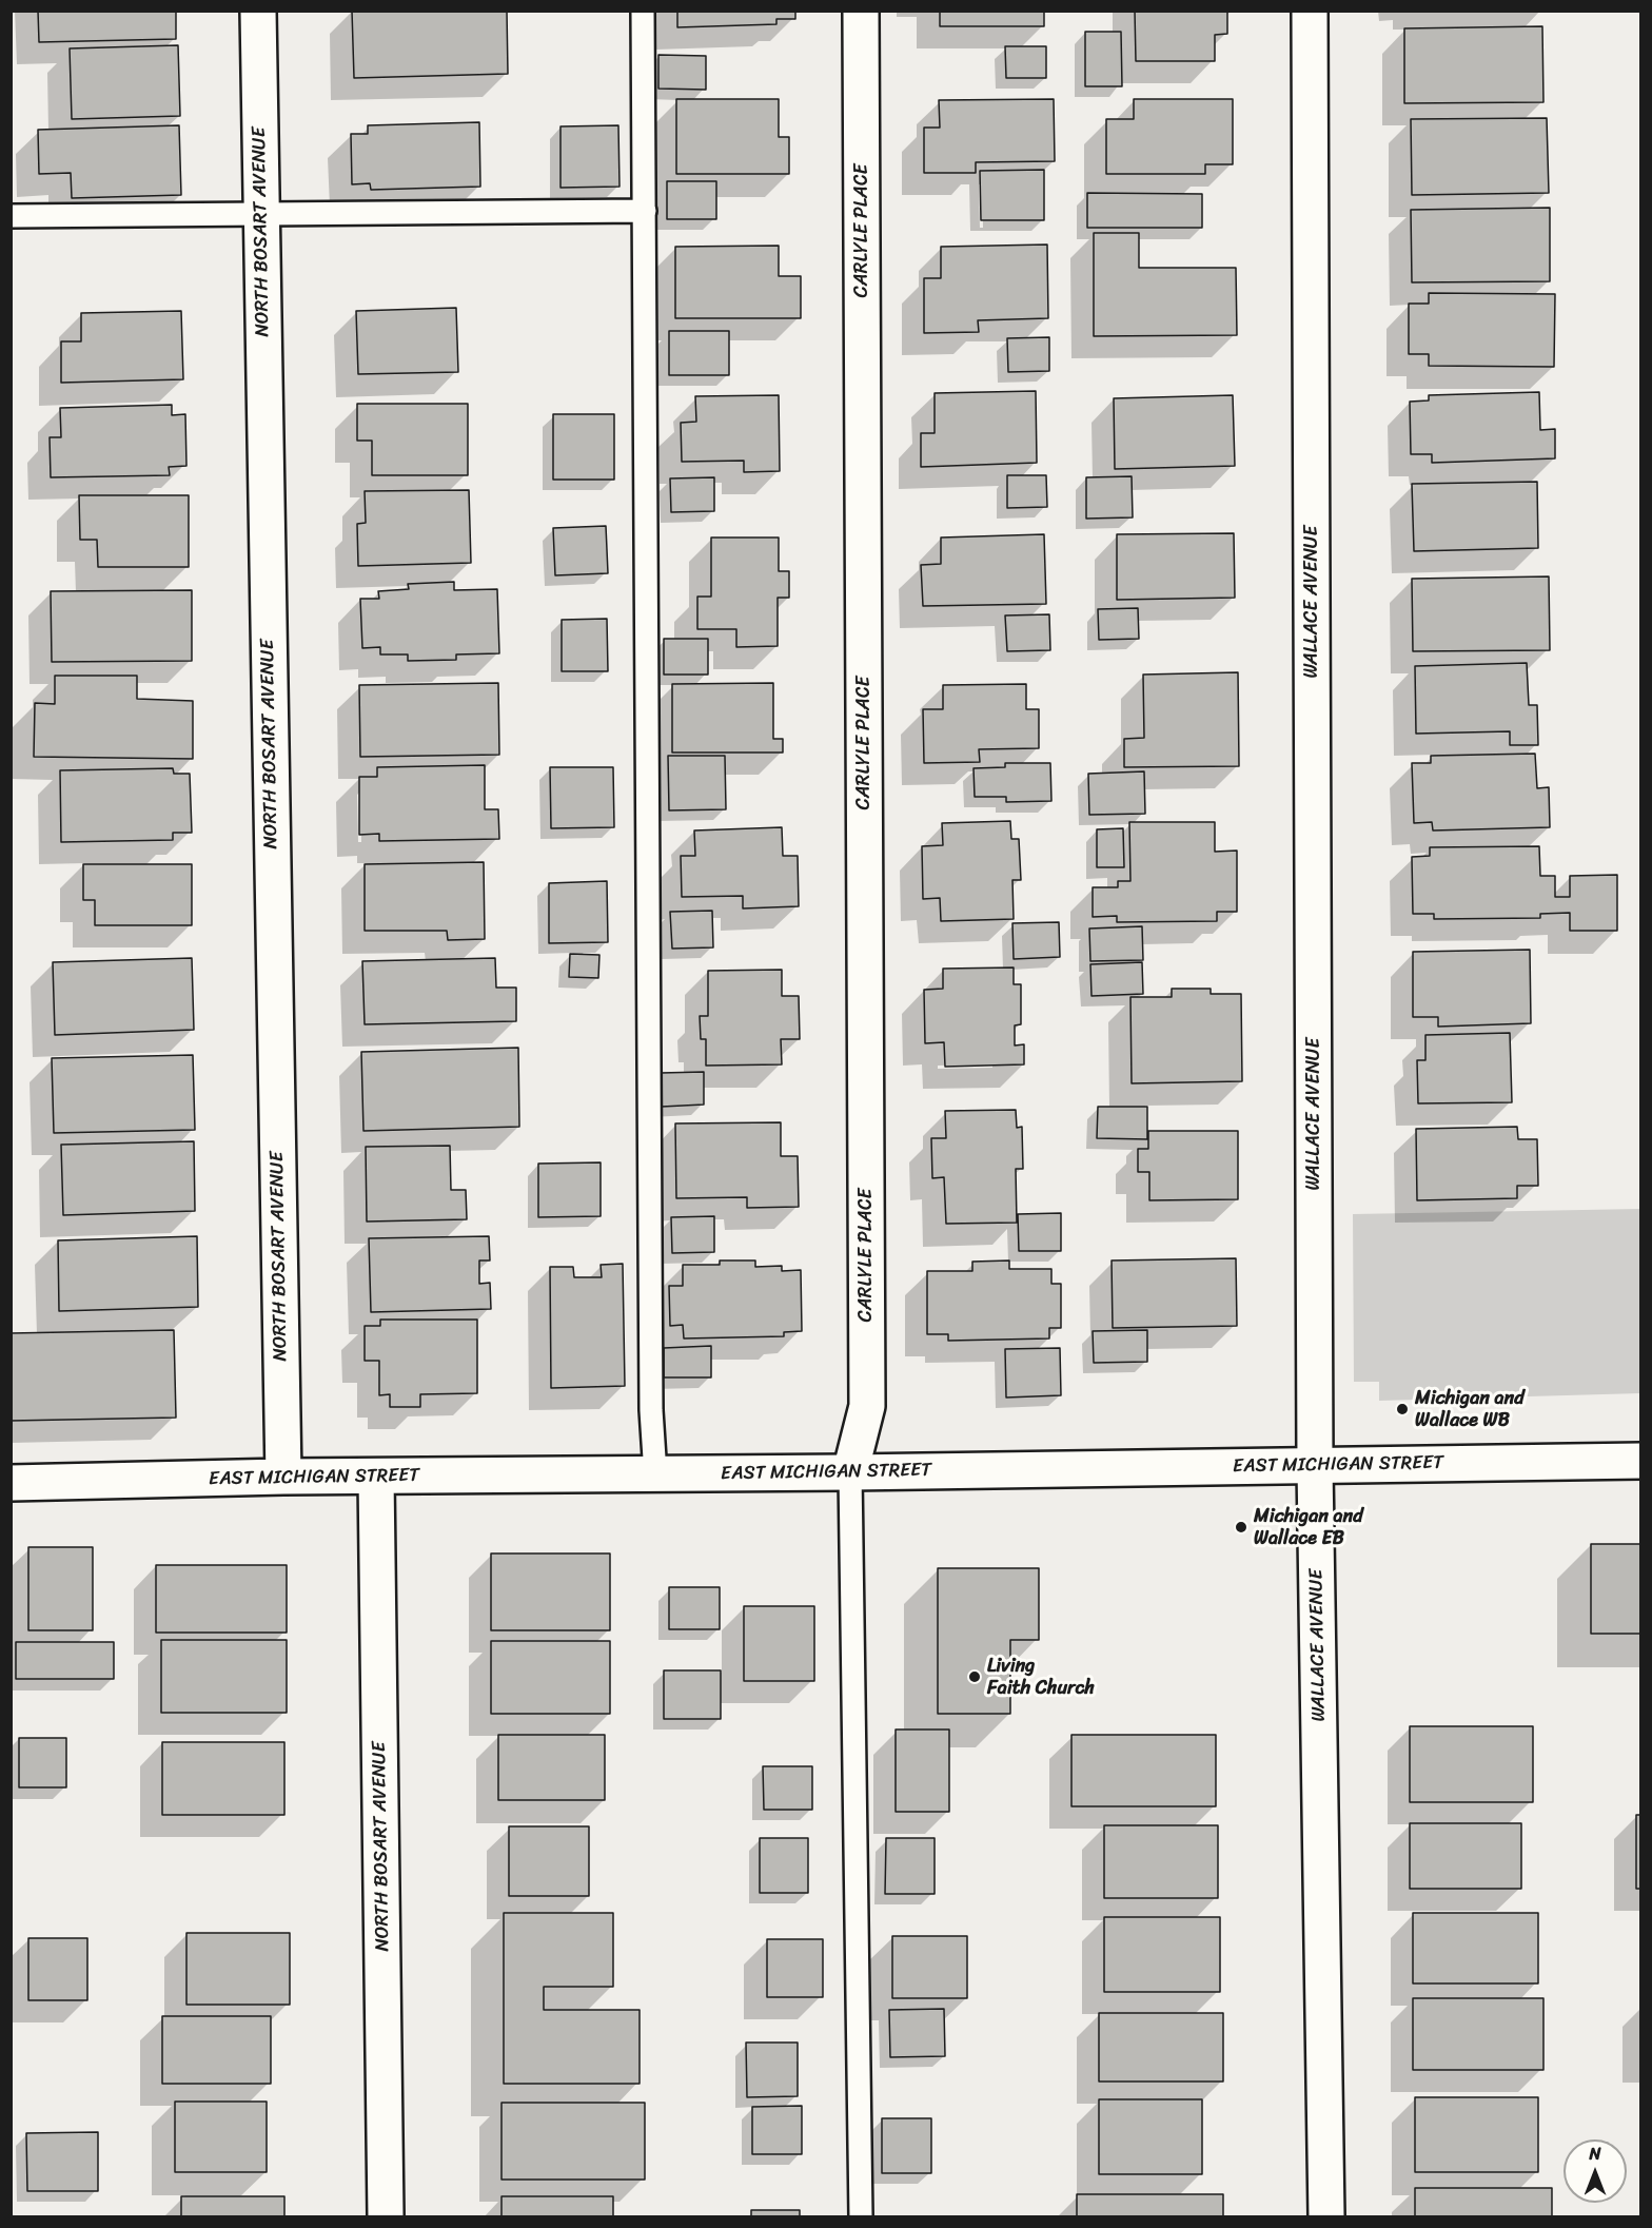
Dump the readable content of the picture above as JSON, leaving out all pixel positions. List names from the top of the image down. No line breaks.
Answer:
{"streets":{"street":["CARLYLE PLACE","NORTH BOSART AVENUE","WALLACE AVENUE","EAST MICHIGAN STREET"]},"crossings":[["CARLYLE PLACE","EAST MICHIGAN STREET"],["NORTH BOSART AVENUE","EAST MICHIGAN STREET"],["WALLACE AVENUE","EAST MICHIGAN STREET"]],"places":["Michigan and Wallace WB","Michigan and Wallace EB","Living Faith Church"],"north":"top"}
